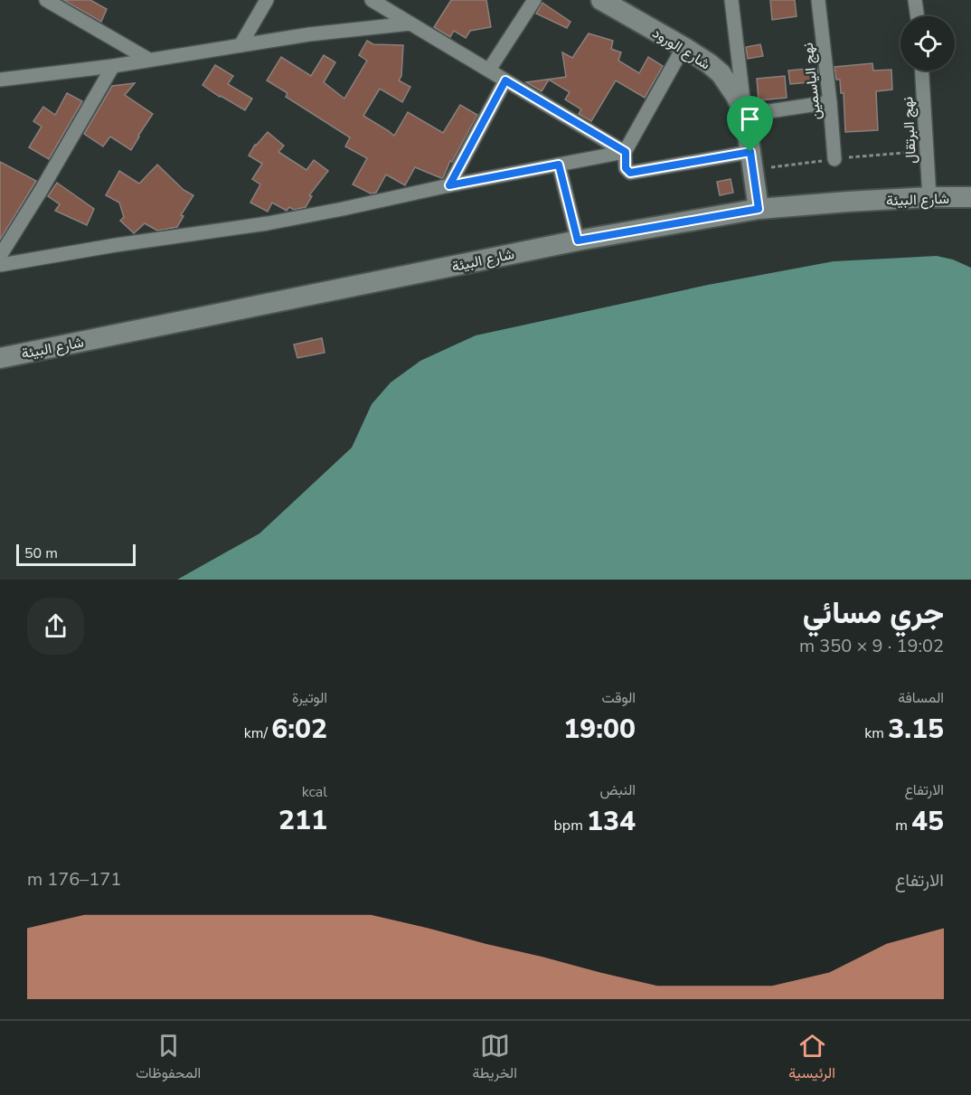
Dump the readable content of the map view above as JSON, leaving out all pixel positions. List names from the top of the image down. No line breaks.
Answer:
{"streets":{"main road":["شارع الورود","شارع البيئة"],"street":["نهج الياسمين","نهج البرتقال"]},"crossings":[["شارع الورود","شارع البيئة"],["نهج البرتقال","شارع البيئة"]],"scale_bar":"50 m","page":{"scale":"50 m","heading":["جري مسائي","19:02 · 9 × 350 m"],"stats":[["المسافة","3.15 km"],["الوقت","19:00"],["الوتيرة","6:02 /km"],["الارتفاع","45 m"],["النبض","134 bpm"],["kcal","211"]],"chart":["الارتفاع","171–176 m"],"tabs":["الرئيسية","الخريطة","المحفوظات"]}}
